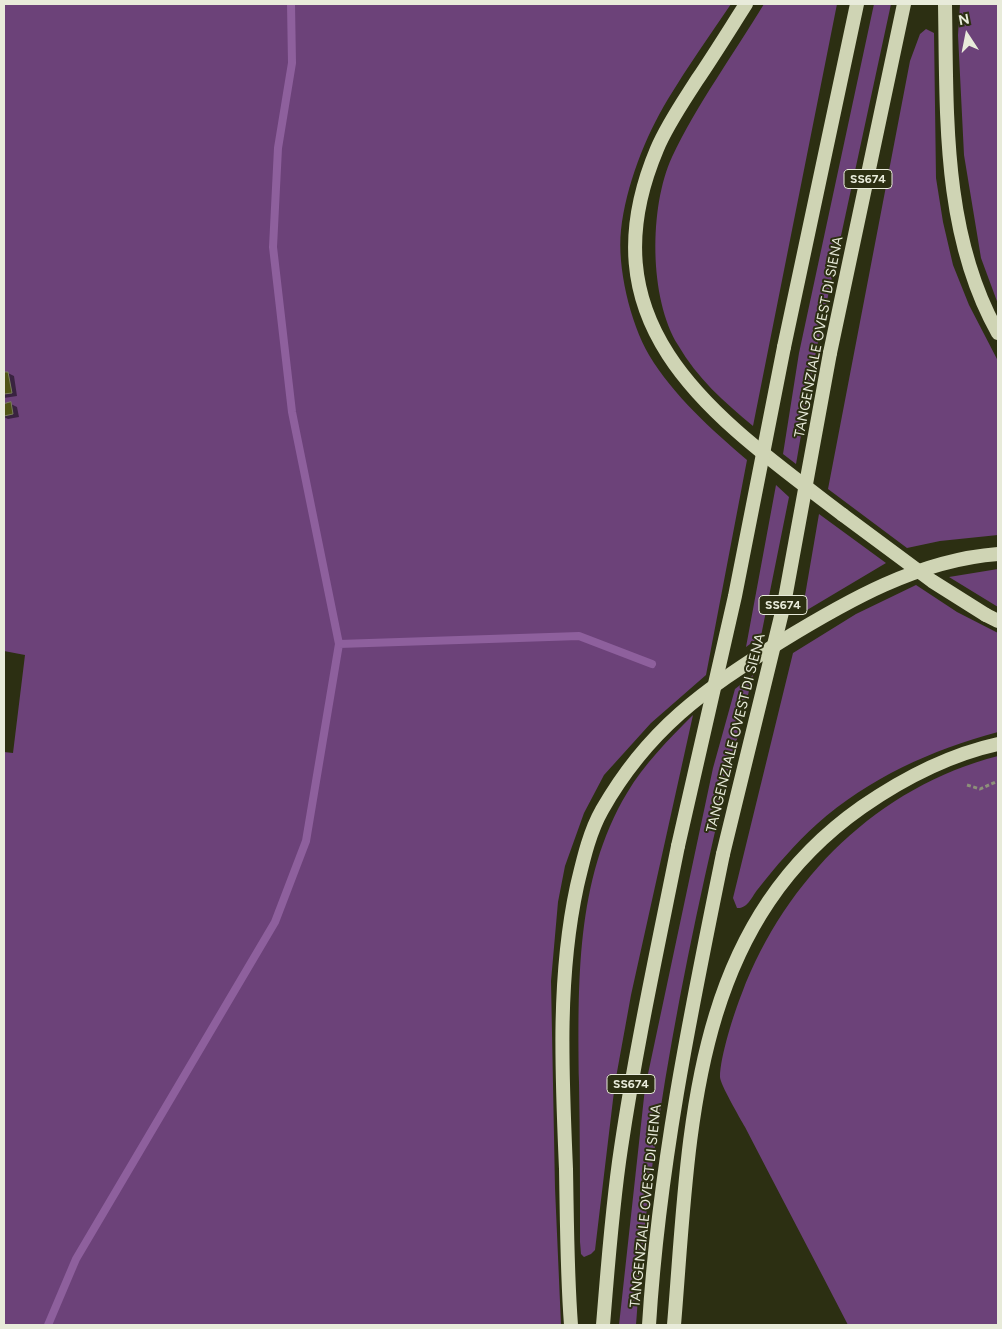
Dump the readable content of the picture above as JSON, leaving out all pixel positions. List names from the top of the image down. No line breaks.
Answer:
{"streets":{"highway":["SS674","TANGENZIALE OVEST DI SIENA"]},"north":"top"}
